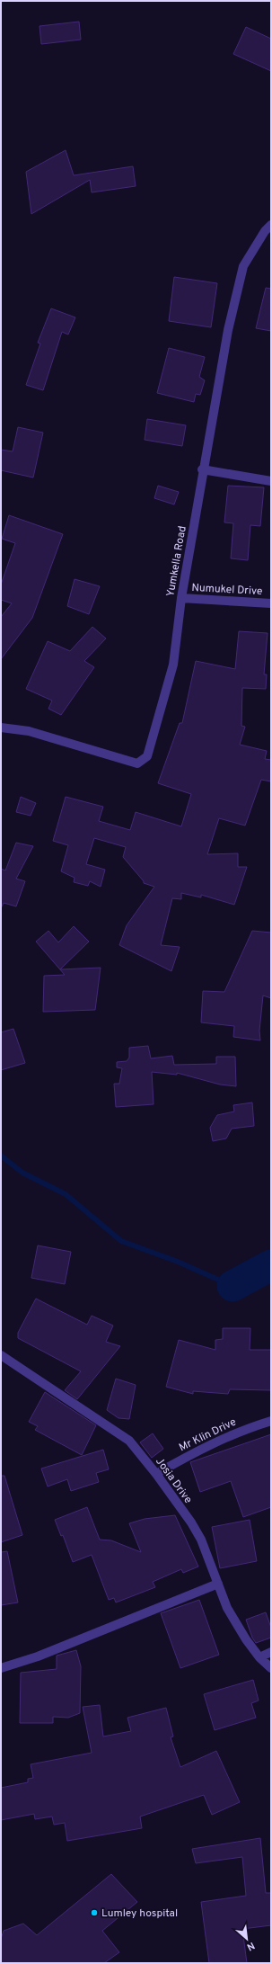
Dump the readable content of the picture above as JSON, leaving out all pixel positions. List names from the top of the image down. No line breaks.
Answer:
{"streets":{"street":["Yumkella Road","Numukel Drive","Mr Klin Drive","Josia Drive"]},"crossings":[["Yumkella Road","Numukel Drive"],["Mr Klin Drive","Josia Drive"]],"places":["Lumley hospital"],"north":"bottom right"}
